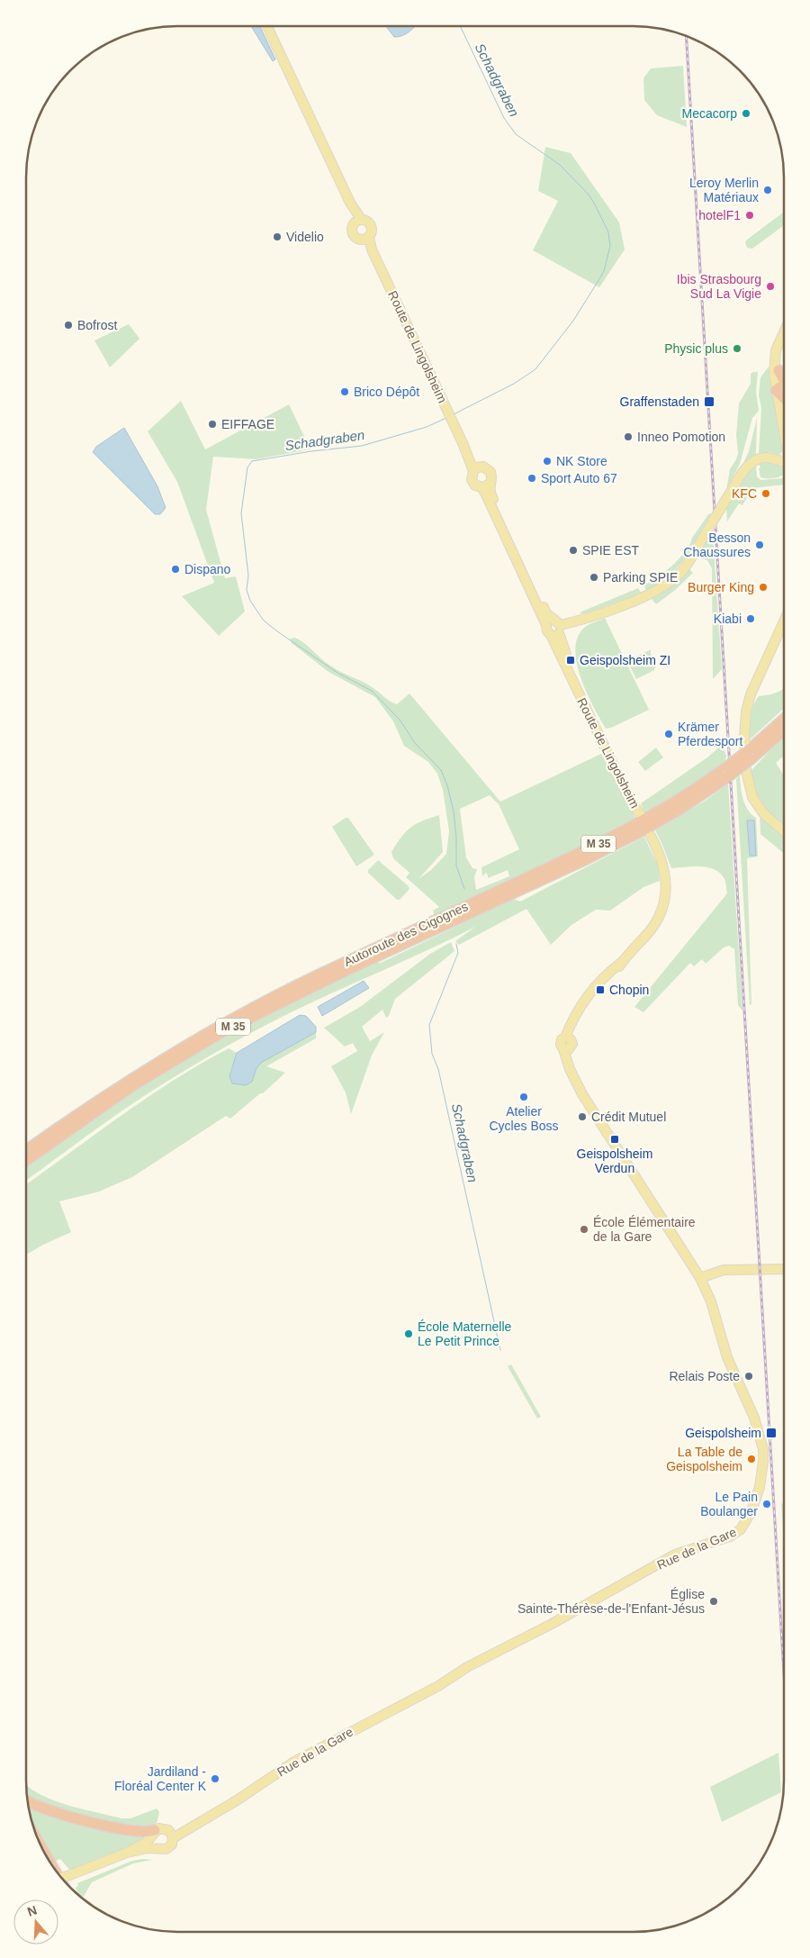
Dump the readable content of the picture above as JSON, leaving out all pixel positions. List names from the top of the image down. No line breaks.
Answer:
{"streets":{"highway":["M 35","Autoroute des Cigognes"],"main road":["Route de Lingolsheim","Rue de la Gare"]},"water":["Schadgraben"],"places":{"other":["Mecacorp","Leroy Merlin Matériaux","hotelF1","Videlio","Ibis Strasbourg Sud La Vigie","Bofrost","Physic plus","Brico Dépôt","EIFFAGE","Inneo Pomotion","NK Store","Sport Auto 67","KFC","Besson Chaussures","SPIE EST","Dispano","Parking SPIE","Burger King","Kiabi","Krämer Pferdesport","Atelier Cycles Boss","Crédit Mutuel","École Élémentaire de la Gare","École Maternelle Le Petit Prince","Relais Poste","La Table de Geispolsheim","Le Pain Boulanger","Église Sainte-Thérèse-de-l'Enfant-Jésus","Jardiland - Floréal Center K"],"transit":["Graffenstaden","Geispolsheim ZI","Chopin","Geispolsheim Verdun","Geispolsheim"]},"north":"top"}
